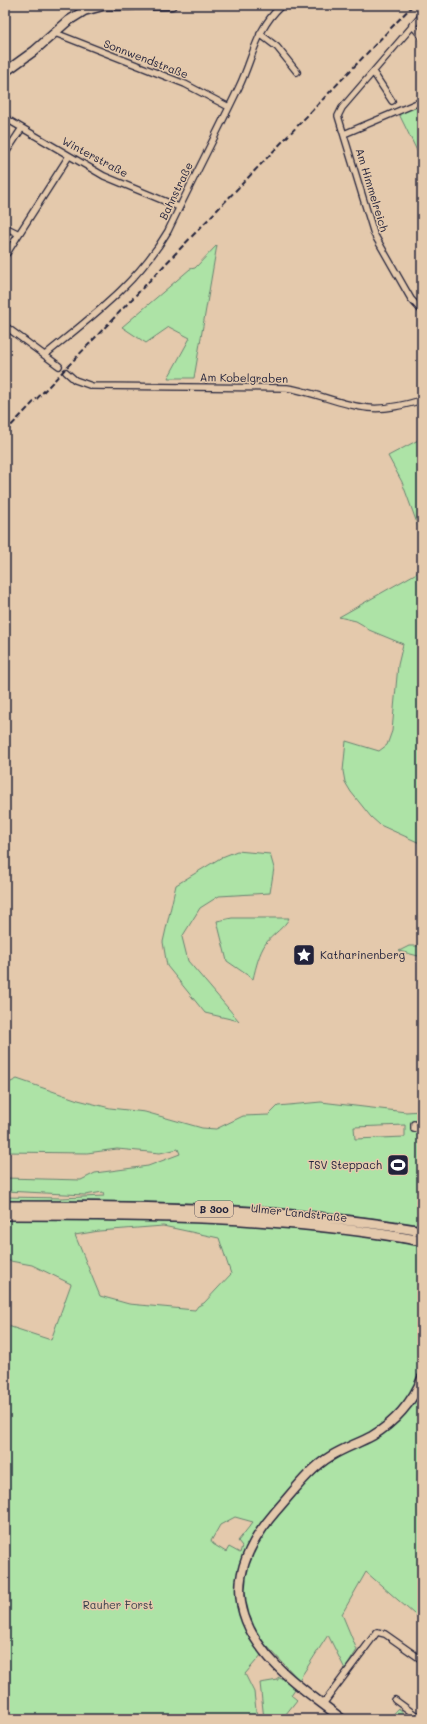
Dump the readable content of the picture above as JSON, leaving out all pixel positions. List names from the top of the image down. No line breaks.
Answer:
{"streets":{"main road":["B 300","Ulmer Landstraße"],"street":["Sonnwendstraße","Winterstraße","Am Himmelreich","Bahnstraße","Am Kobelgraben"]},"crossings":[["Sonnwendstraße","Bahnstraße"],["Winterstraße","Bahnstraße"]],"parks":["Rauher Forst"],"places":{"place":["Katharinenberg"],"sports":["TSV Steppach"]}}
